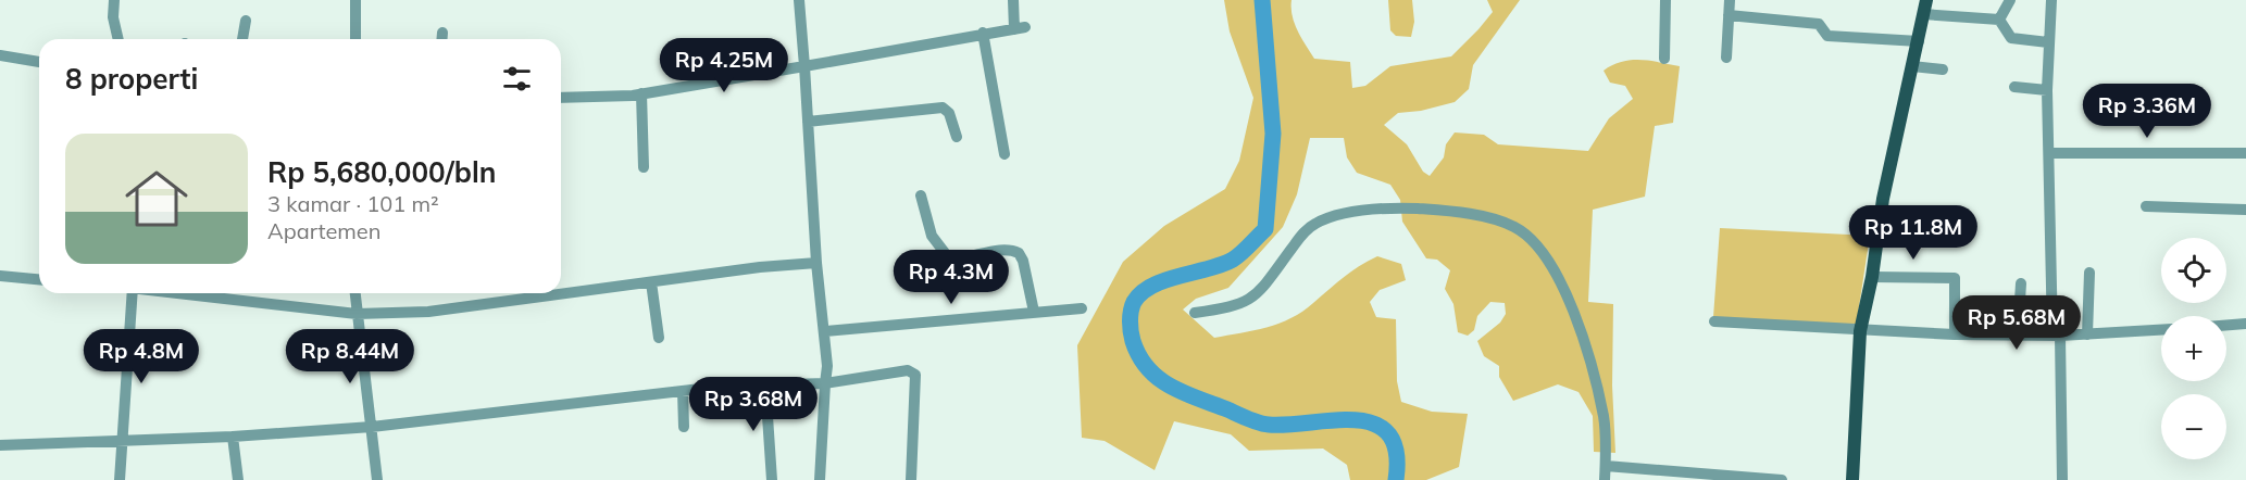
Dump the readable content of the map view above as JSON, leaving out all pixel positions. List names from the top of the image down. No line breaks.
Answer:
{"page":{"price":["Rp 4.25M","Rp 3.36M","Rp 11.8M","Rp 4.3M","Rp 5.68M","Rp 4.8M","Rp 8.44M","Rp 3.68M"],"heading":"8 properti","list":[{"name":"Rp 5,680,000/bln","note":"3 kamar · 101 m² · Apartemen"}],"map_buttons":["+","−"]}}
